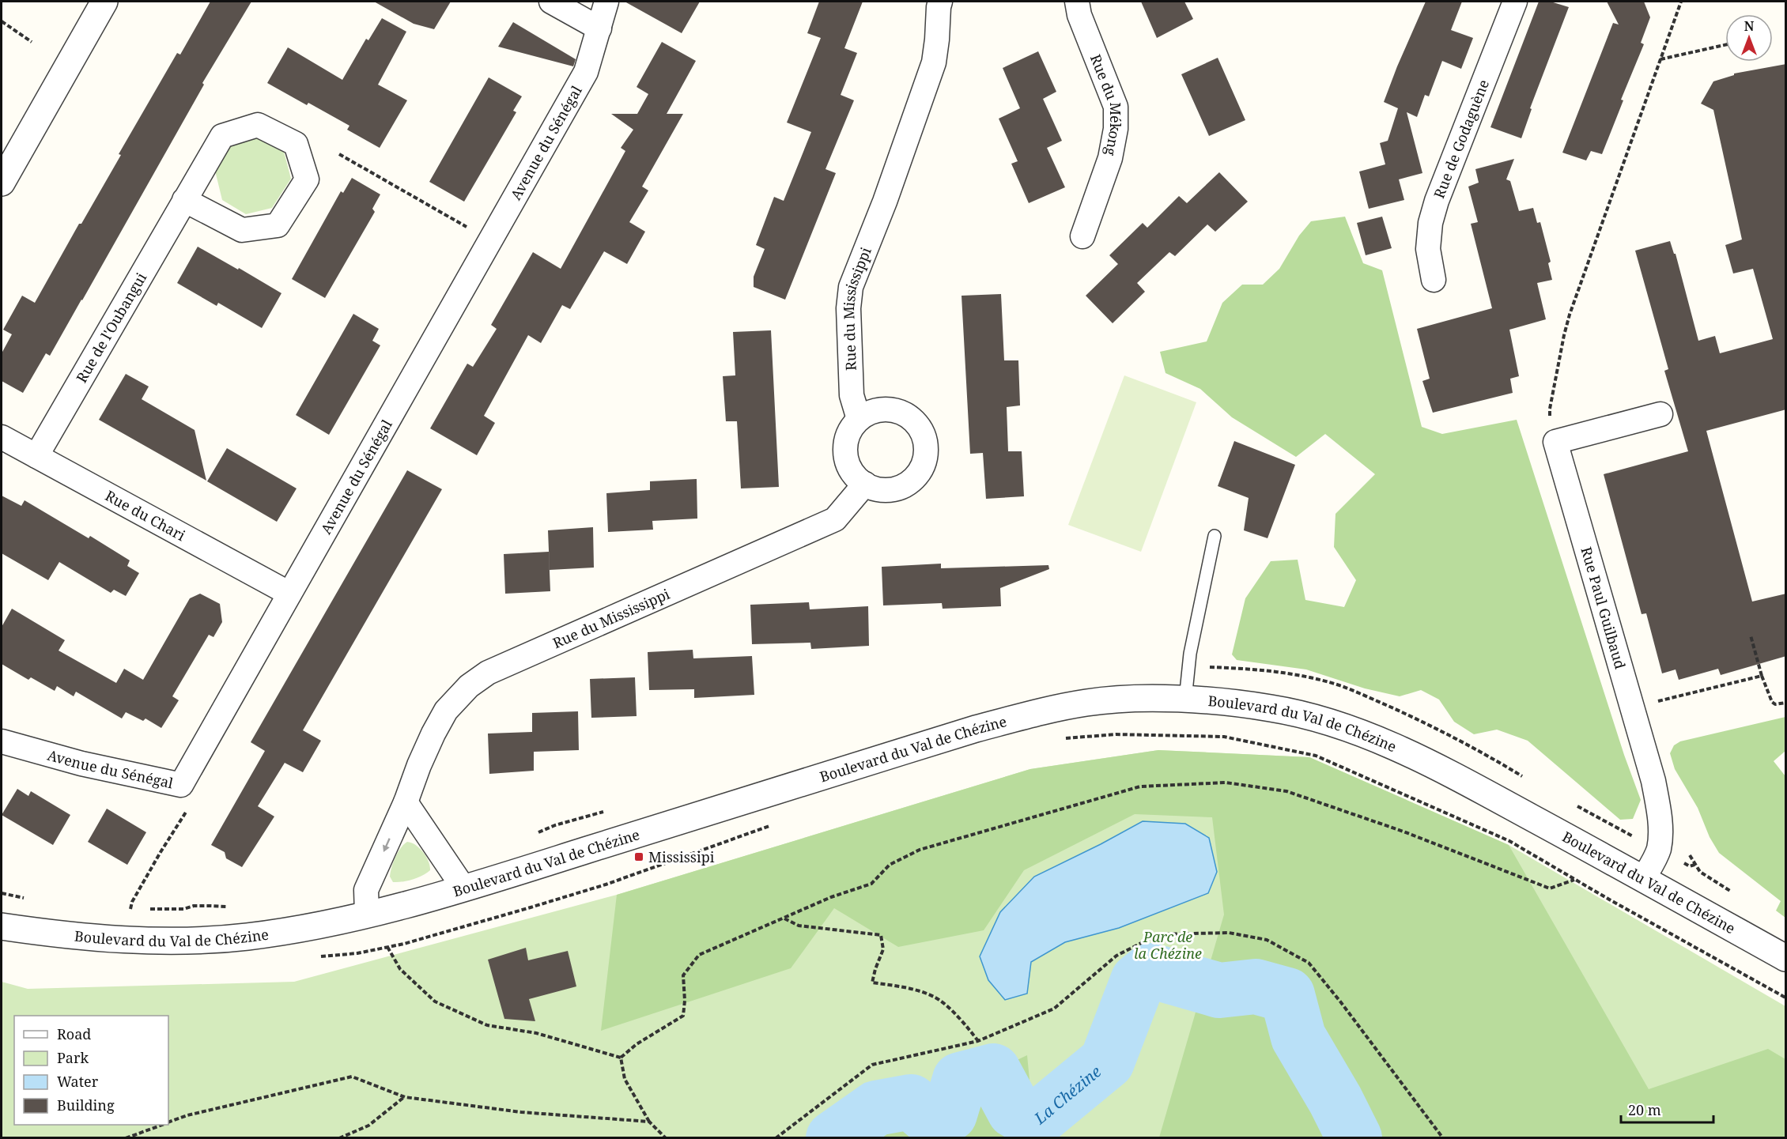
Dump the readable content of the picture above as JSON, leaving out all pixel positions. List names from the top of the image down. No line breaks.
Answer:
{"streets":{"street":["Rue du Mékong","Rue de Godaguène","Avenue du Sénégal","Rue du Mississippi","Rue de l'Oubangui","Rue du Chari","Rue Paul Guilbaud","Boulevard du Val de Chézine"]},"crossings":[["Avenue du Sénégal","Rue du Chari"],["Rue du Mississippi","Boulevard du Val de Chézine"],["Rue de l'Oubangui","Rue du Chari"],["Rue Paul Guilbaud","Boulevard du Val de Chézine"]],"water":["La Chézine"],"parks":["Parc de la Chézine"],"places":{"transit":["Mississipi"]},"legend":["Road","Park","Water","Building"],"scale_bar":"20 m","north":"top"}
